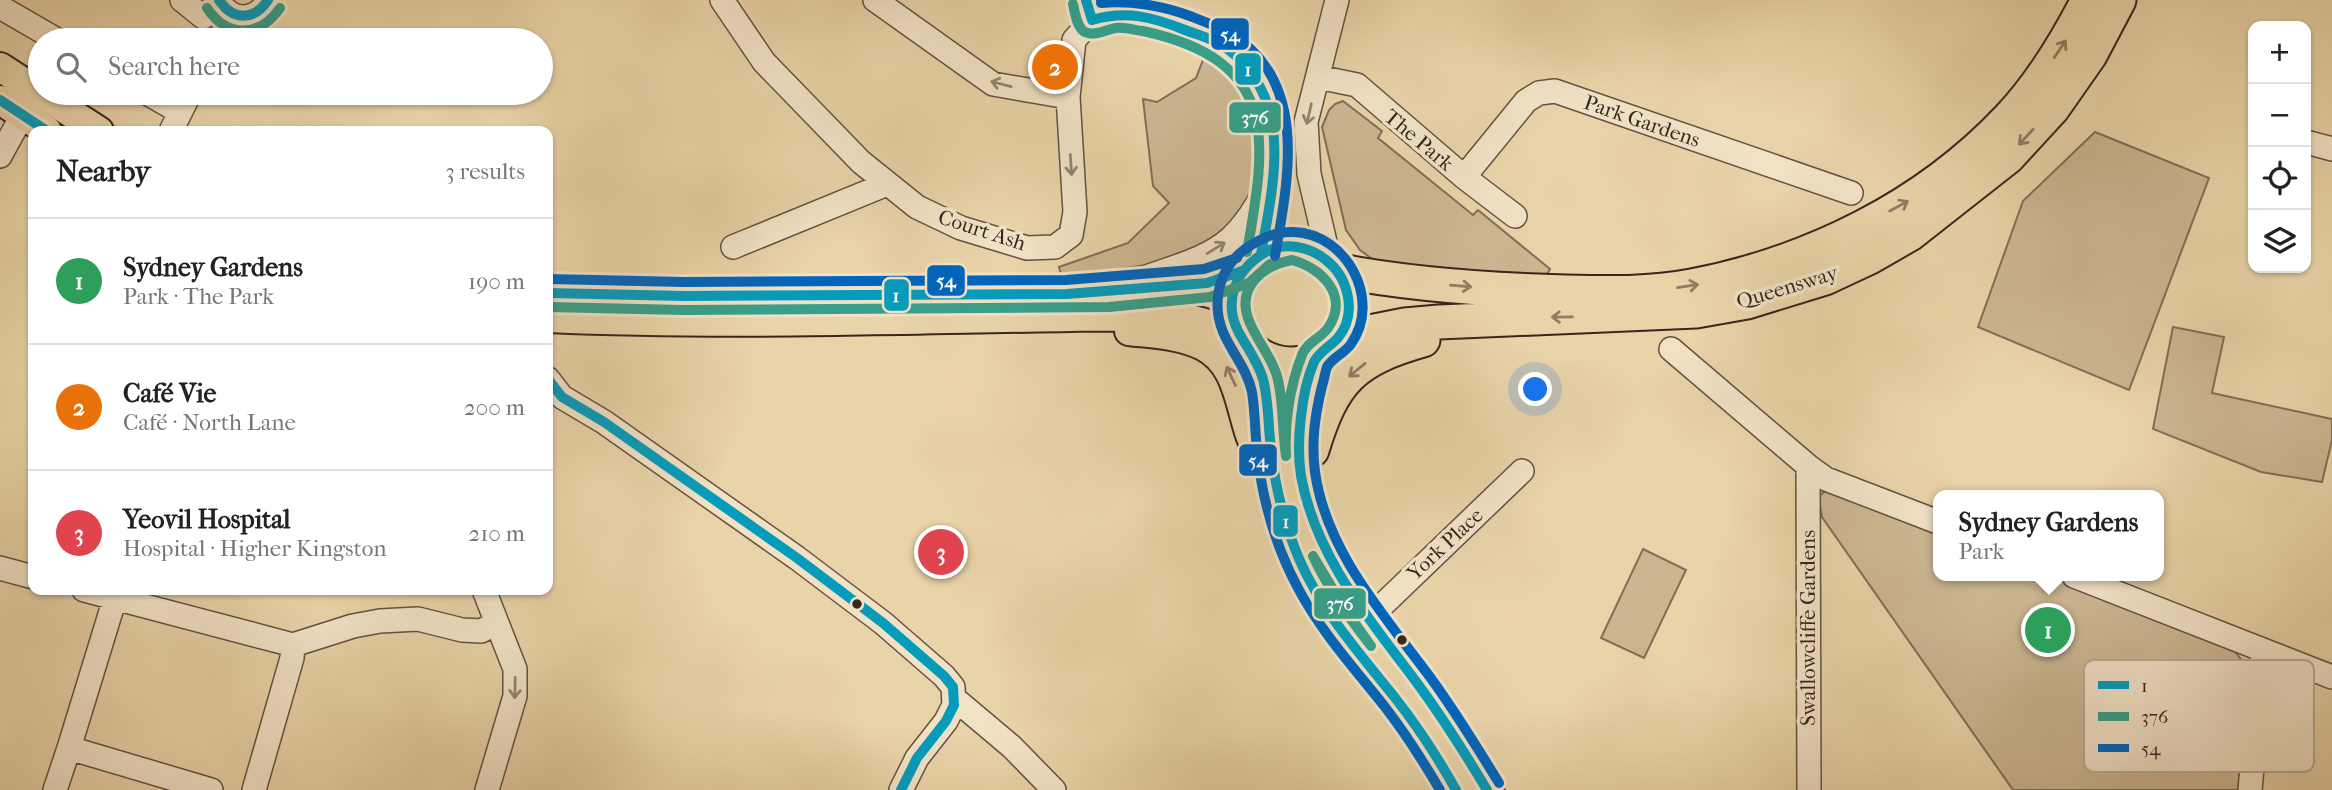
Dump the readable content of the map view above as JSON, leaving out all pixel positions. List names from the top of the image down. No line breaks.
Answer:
{"streets":{"highway":["Queensway"],"street":["Park Gardens","The Park","Court Ash","York Place","Swallowcliffe Gardens"]},"crossings":[["Park Gardens","The Park"]],"lines":["transit line 1","transit line 54","transit line 376"],"legend":["1","376","54"],"page":{"map_buttons":["+","−"],"search":"Search here","pins":["2","3","1"],"heading":["Nearby","3 results"],"list":[{"mark":"1","name":"Sydney Gardens","note":"Park · The Park","value":"190 m"},{"mark":"2","name":"Café Vie","note":"Café · North Lane","value":"200 m"},{"mark":"3","name":"Yeovil Hospital","note":"Hospital · Higher Kingston","value":"210 m"}],"popup":["Sydney Gardens","Park"]}}
